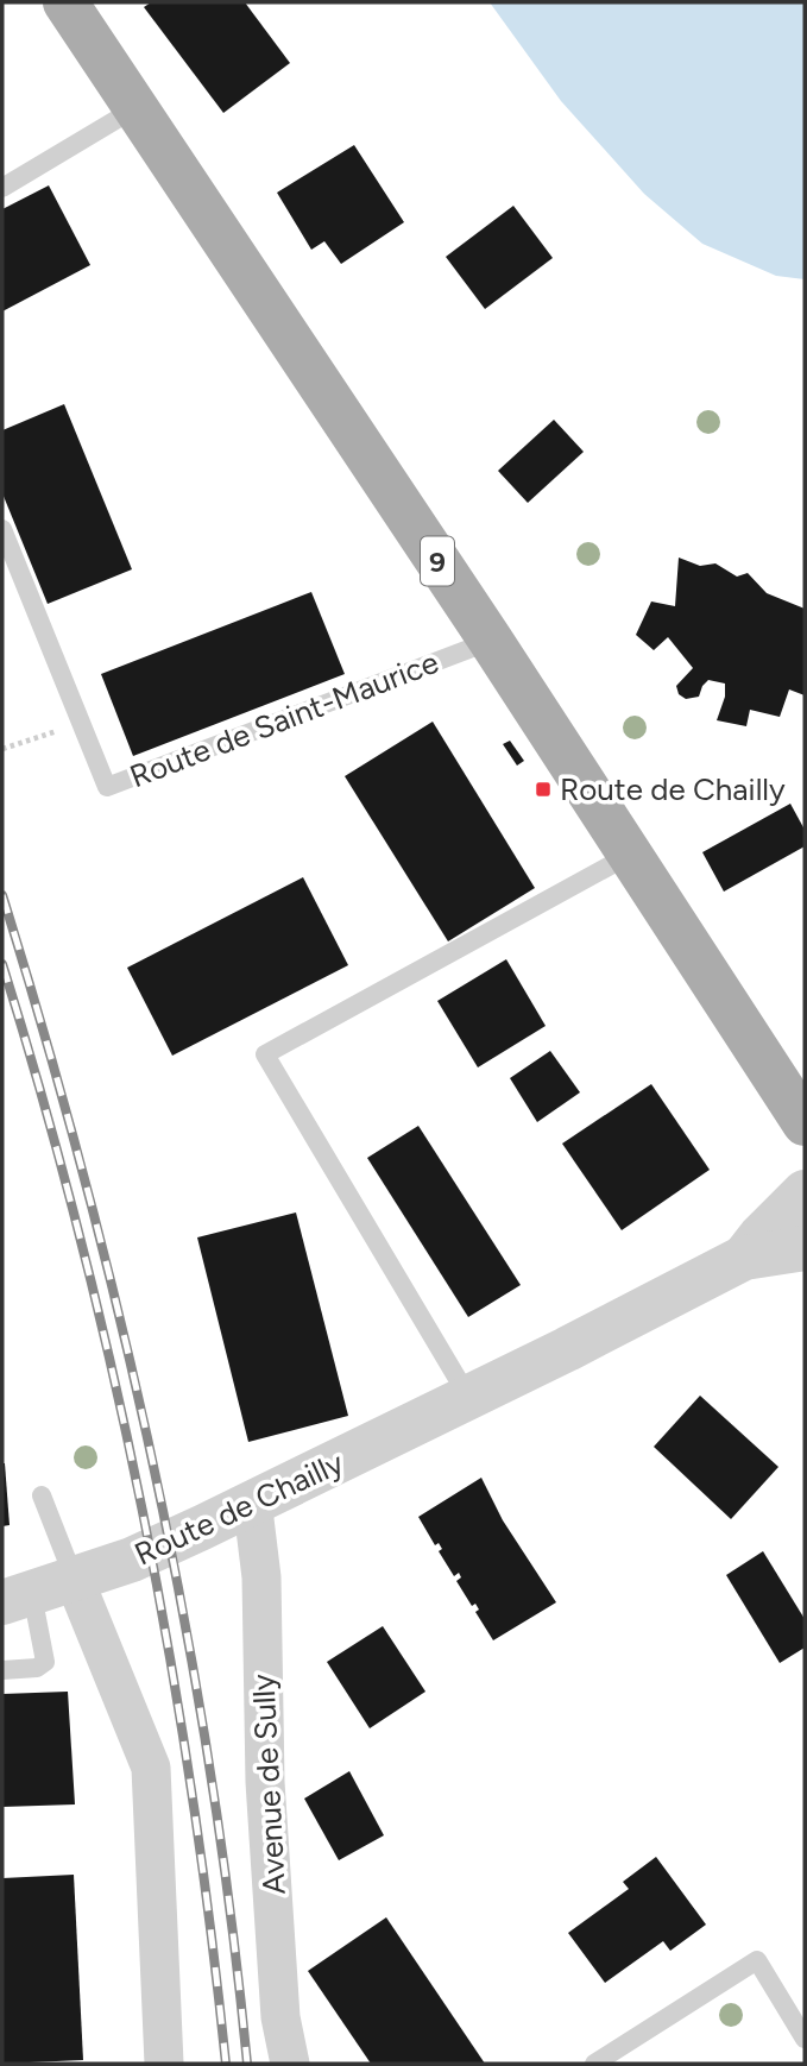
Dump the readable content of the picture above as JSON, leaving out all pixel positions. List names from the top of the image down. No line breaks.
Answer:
{"streets":{"main road":["9"],"street":["Route de Chailly","Avenue de Sully"],"lane":["Route de Saint-Maurice"]},"crossings":[["9","Route de Saint-Maurice"],["Route de Chailly","Avenue de Sully"]],"places":{"transit":["Route de Chailly"]}}
